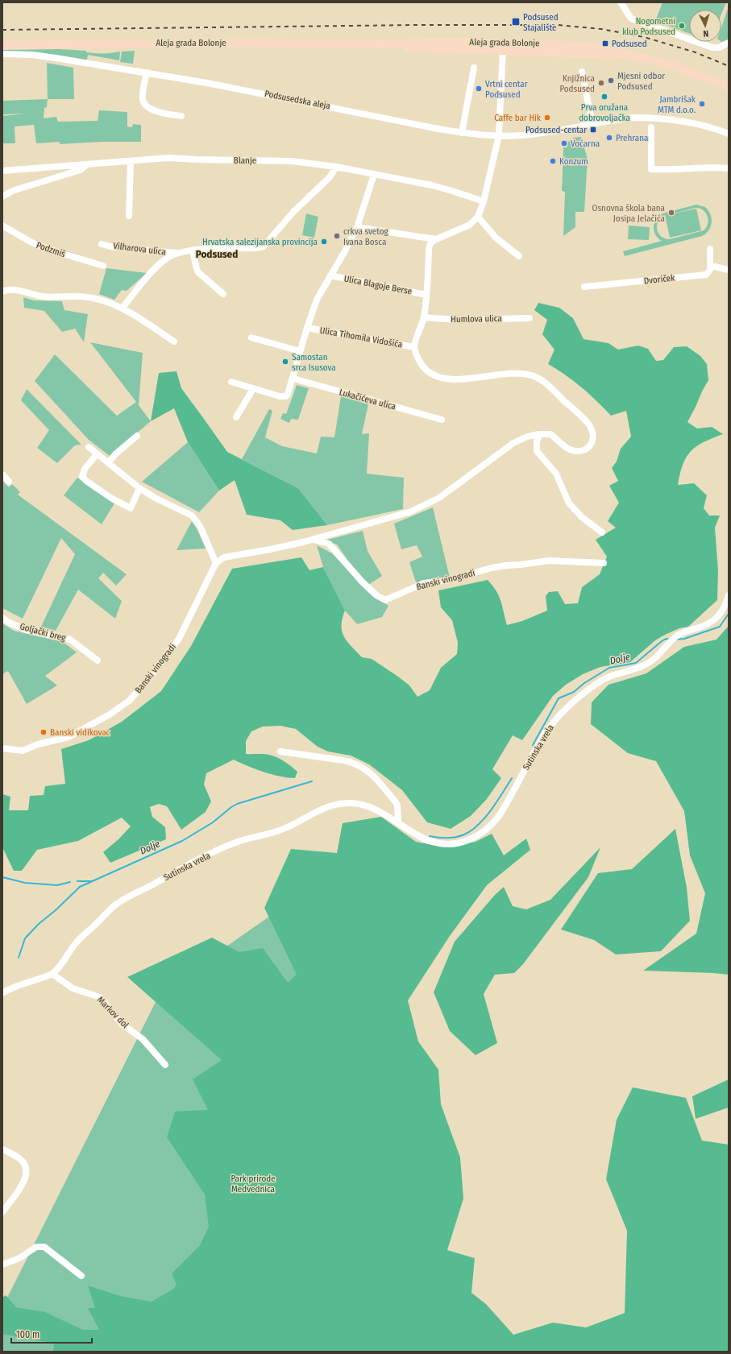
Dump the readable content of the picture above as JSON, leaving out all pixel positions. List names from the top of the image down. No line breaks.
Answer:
{"streets":{"main road":["Aleja grada Bolonje"],"street":["Podsusedska aleja","Blanje","Vilharova ulica","Podzmiš","Dvoriček","Ulica Blagoje Berse","Humlova ulica","Ulica Tihomila Vidošića","Lukačićeva ulica","Banski vinogradi","Goljački breg","Sutinska vrela","Markov dol"]},"crossings":[["Sutinska vrela","Markov dol"]],"districts":["Podsused"],"water":["Dolje"],"parks":["Park prirode Medvednica"],"places":{"transit":["Podsused Stajalište","Podsused","Podsused-centar"],"other":["Nogometni klub Podsused","Mjesni odbor Podsused","Knjižnica Podsused","Vrtni centar Podsused","Prva oružana dobrovoljačka","Jambrišak MTM d.o.o.","Caffe bar Hik","Prehrana","Voćarna","Konzum","Osnovna škola bana Josipa Jelačića","crkva svetog Ivana Bosca","Hrvatska salezijanska provincija","Samostan srca Isusova","Banski vidikovac"]},"scale_bar":"100 m","north":"bottom"}
